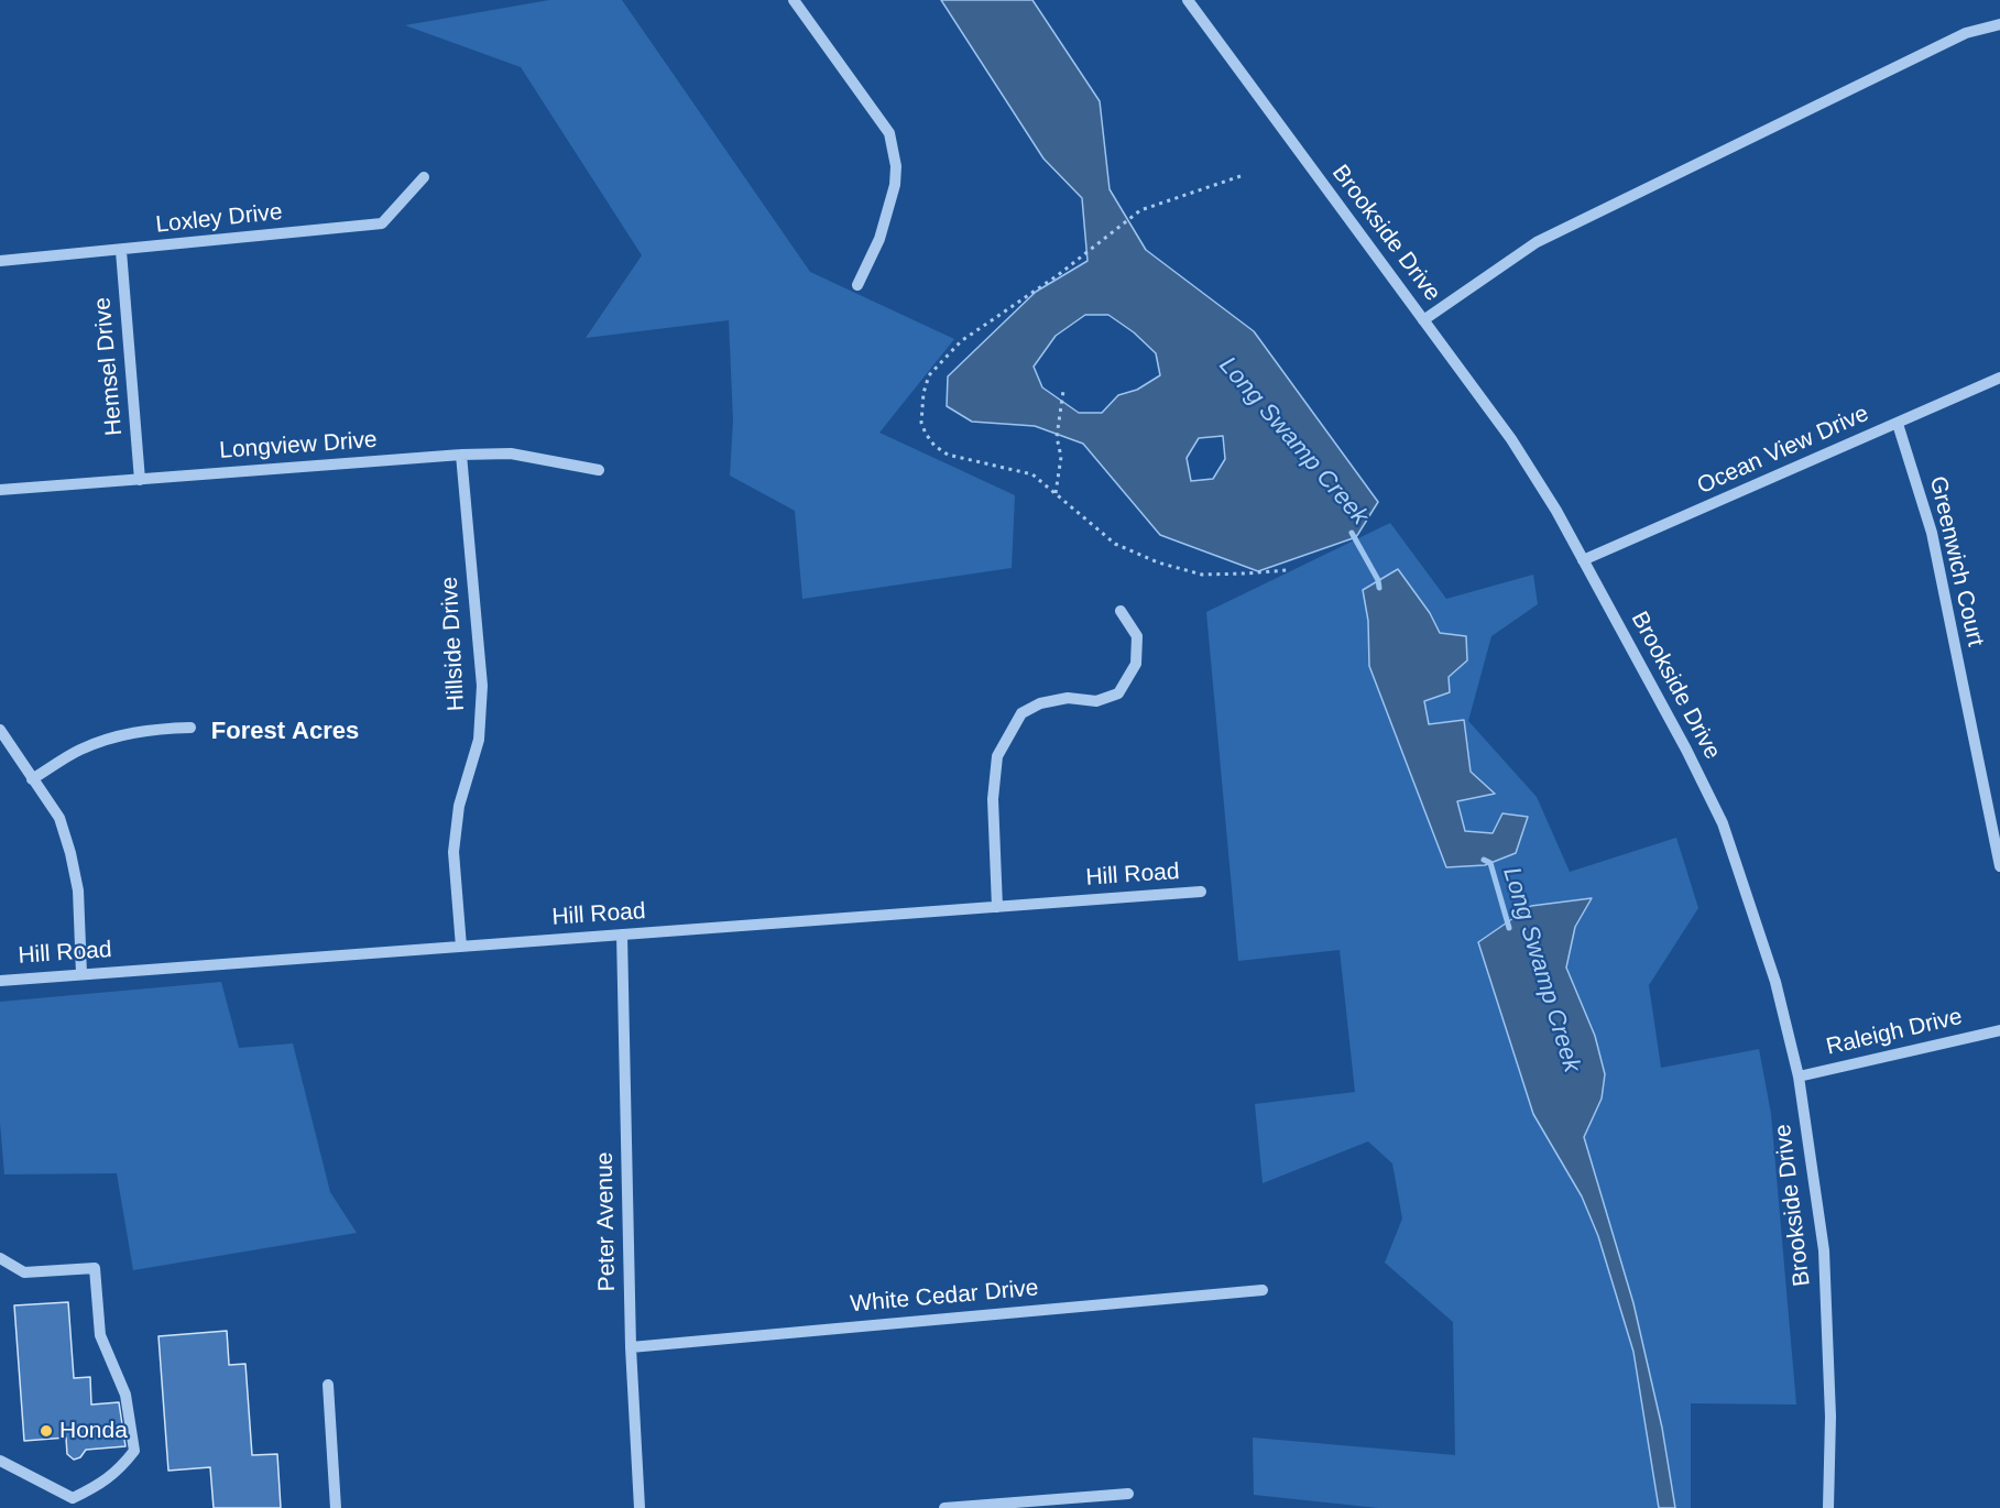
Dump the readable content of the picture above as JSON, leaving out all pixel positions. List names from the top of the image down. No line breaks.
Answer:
{"streets":{"street":["Loxley Drive","Brookside Drive","Hemsel Drive","Longview Drive","Ocean View Drive","Greenwich Court","Hillside Drive","Hill Road","Raleigh Drive","Peter Avenue","White Cedar Drive"]},"crossings":[["Loxley Drive","Hemsel Drive"],["Brookside Drive","Ocean View Drive"],["Brookside Drive","Raleigh Drive"],["Hemsel Drive","Longview Drive"],["Longview Drive","Hillside Drive"],["Ocean View Drive","Greenwich Court"],["Hillside Drive","Hill Road"],["Hill Road","Peter Avenue"],["Peter Avenue","White Cedar Drive"]],"districts":["Forest Acres"],"water":["Long Swamp Creek"],"places":["Honda"]}
